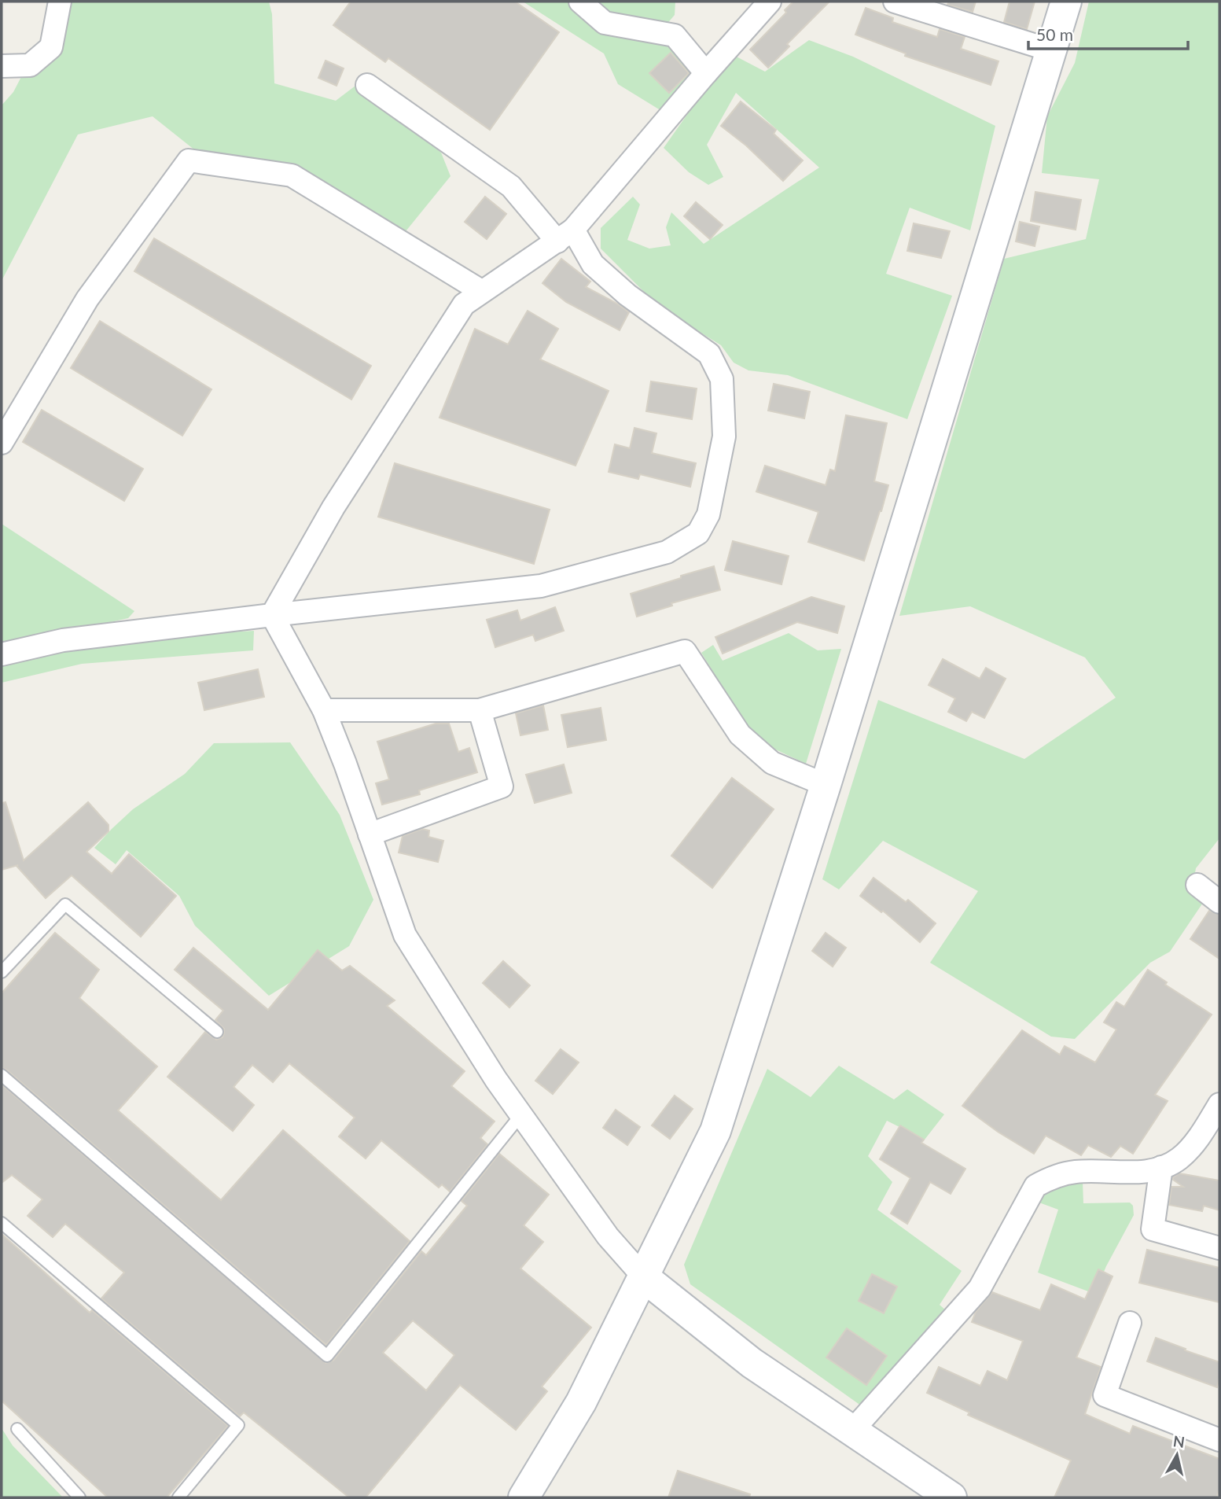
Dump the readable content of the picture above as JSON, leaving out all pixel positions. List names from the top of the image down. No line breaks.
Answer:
{"scale_bar":"50 m","north":"top"}
